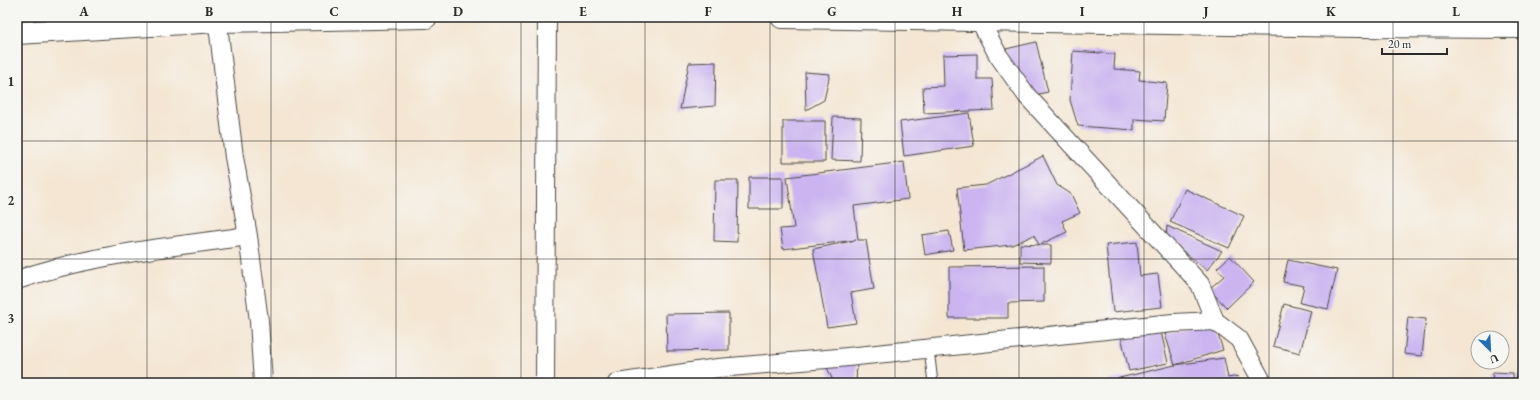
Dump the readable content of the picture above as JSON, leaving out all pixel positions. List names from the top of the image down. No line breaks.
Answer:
{"scale_bar":"20 m","north":"bottom right","grid":{"columns":["A","B","C","D","E","F","G","H","I","J","K","L"],"rows":["1","2","3"]}}
